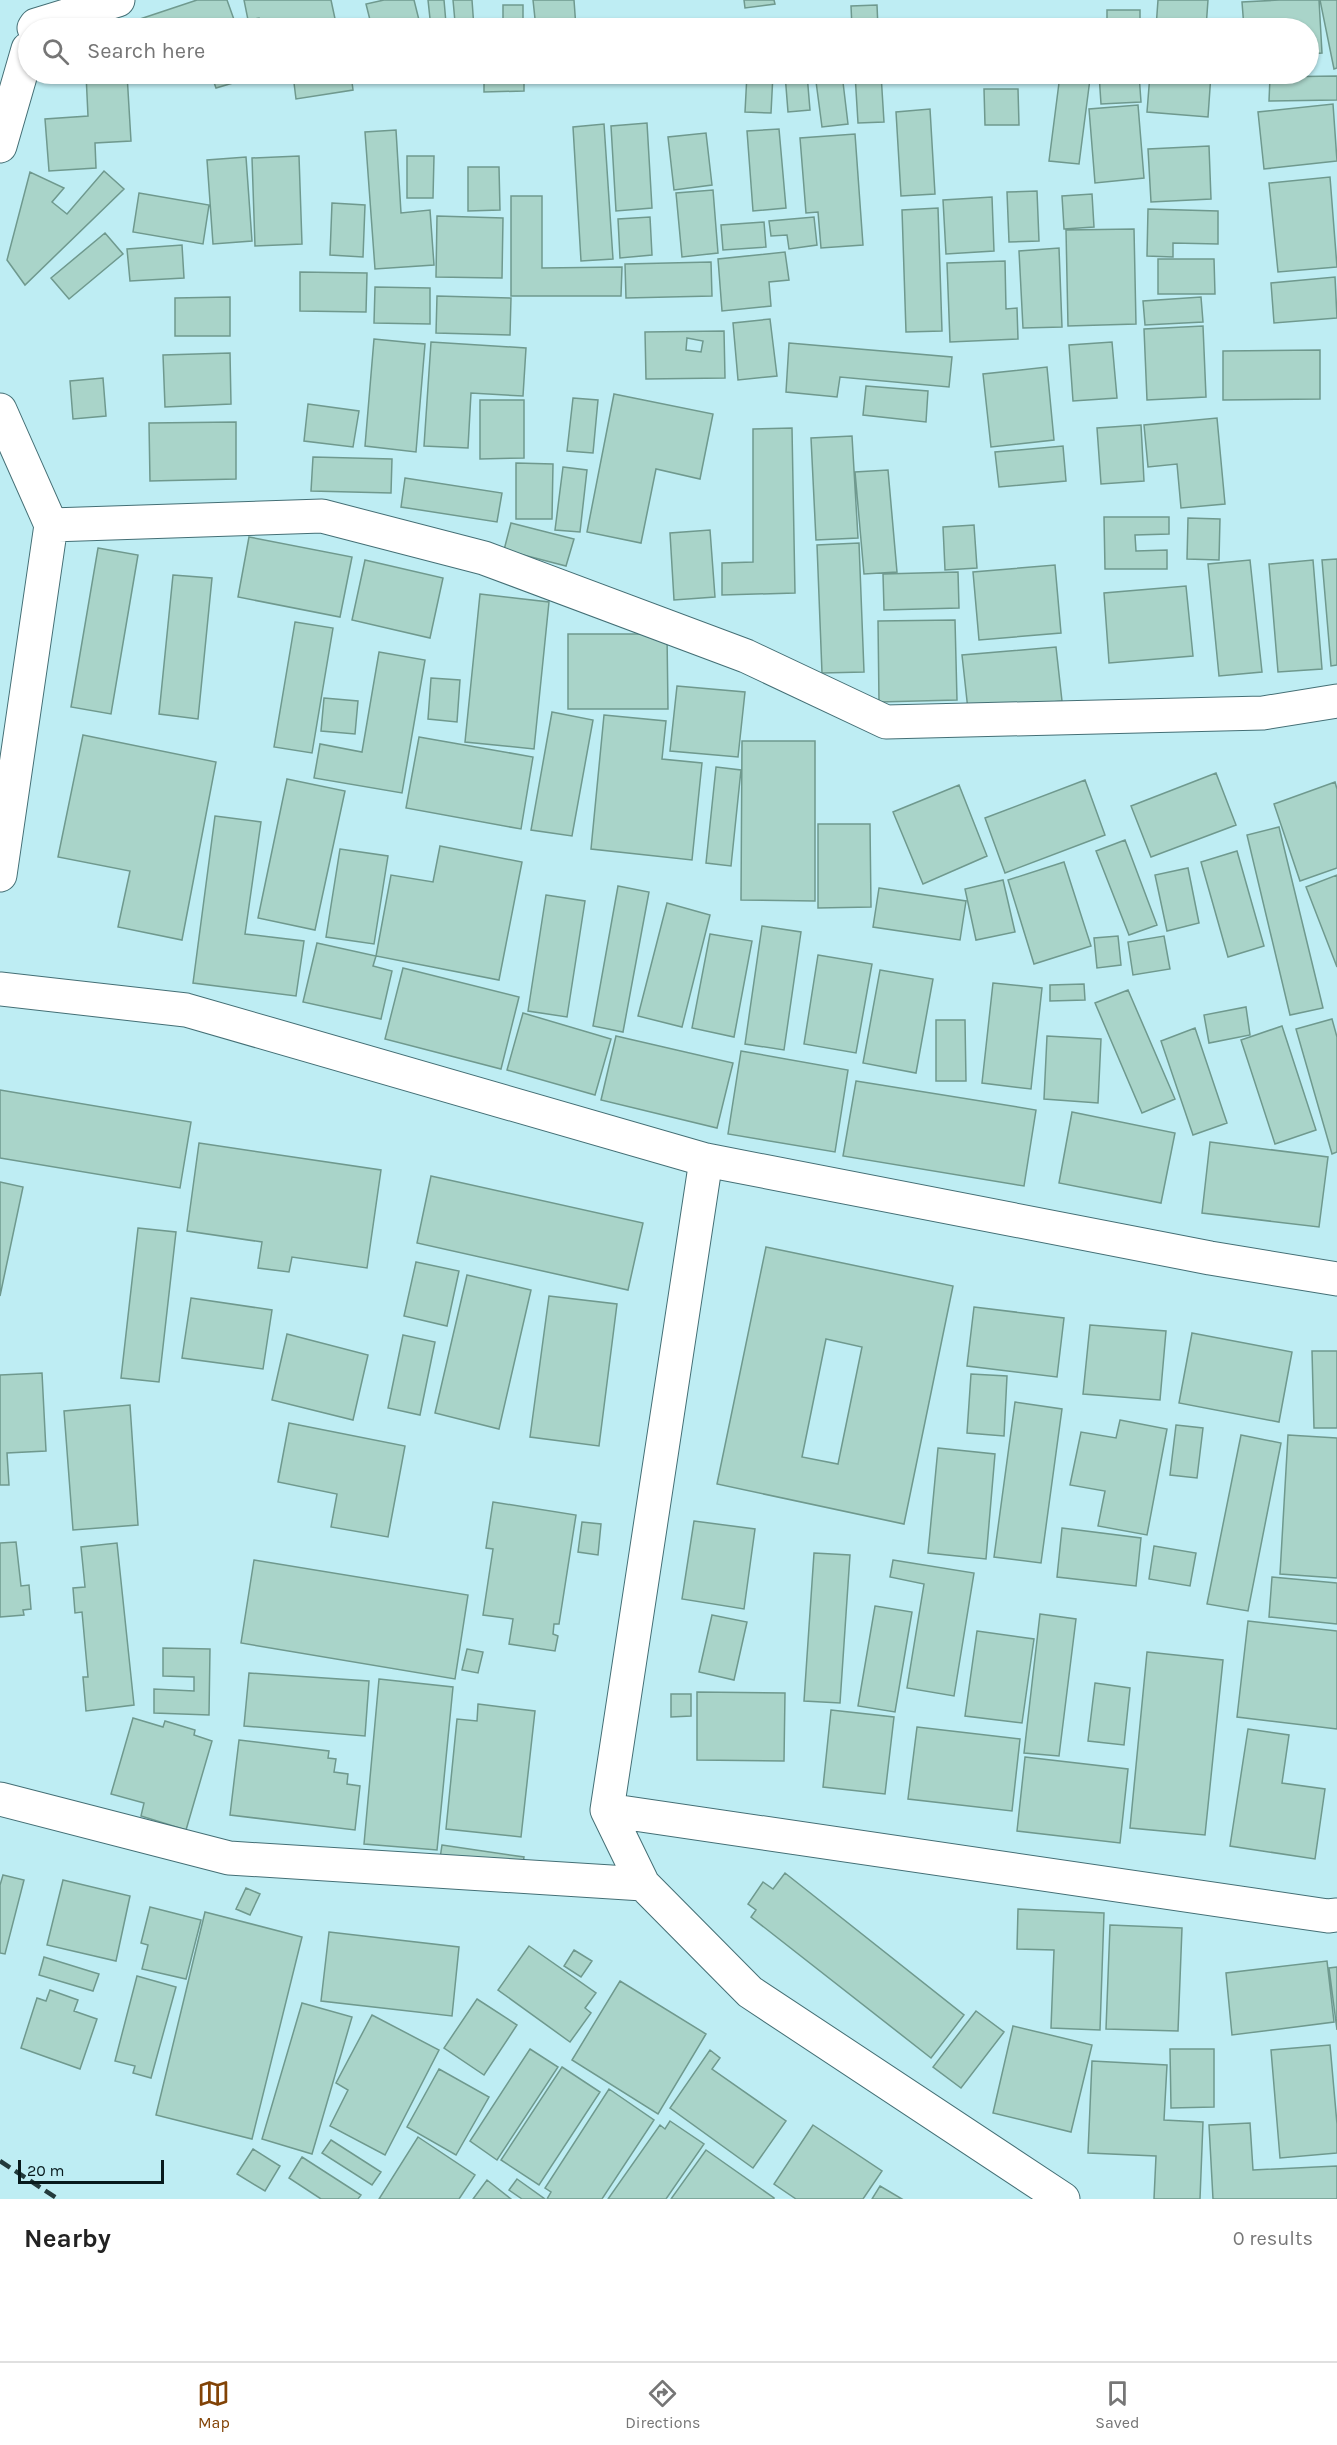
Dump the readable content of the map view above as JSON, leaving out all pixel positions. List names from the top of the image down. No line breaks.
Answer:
{"scale_bar":"20 m","page":{"search":"Search here","scale":"20 m","heading":["Nearby","0 results"],"nav":["Map","Directions","Saved"]}}
